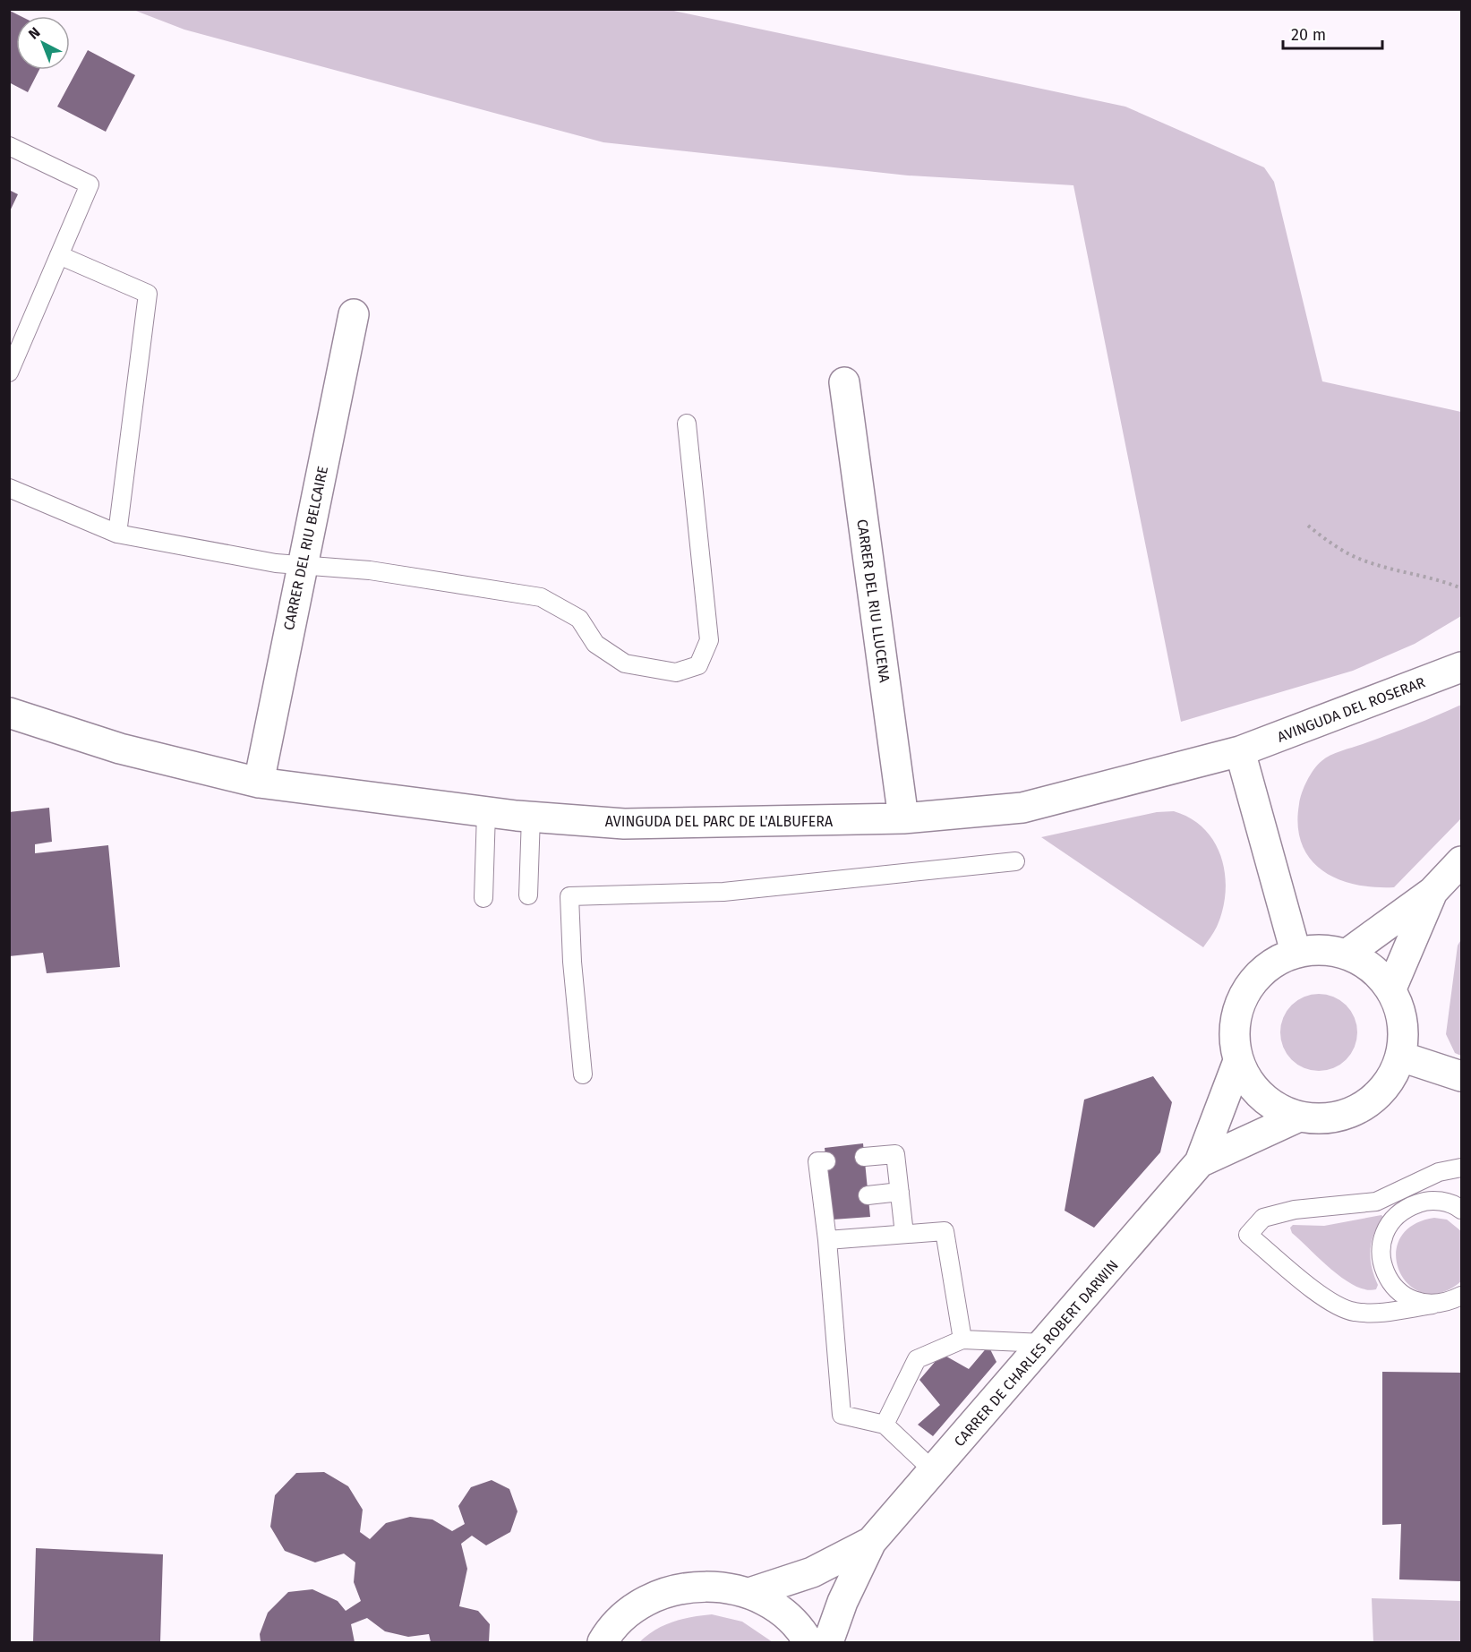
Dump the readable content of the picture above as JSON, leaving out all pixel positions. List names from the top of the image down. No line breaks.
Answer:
{"streets":{"street":["CARRER DEL RIU BELCAIRE","CARRER DEL RIU LLUCENA","AVINGUDA DEL ROSERAR","AVINGUDA DEL PARC DE L'ALBUFERA","CARRER DE CHARLES ROBERT DARWIN"]},"crossings":[["CARRER DEL RIU BELCAIRE","AVINGUDA DEL PARC DE L'ALBUFERA"],["CARRER DEL RIU LLUCENA","AVINGUDA DEL PARC DE L'ALBUFERA"],["AVINGUDA DEL ROSERAR","AVINGUDA DEL PARC DE L'ALBUFERA"]],"scale_bar":"20 m","north":"top left"}
